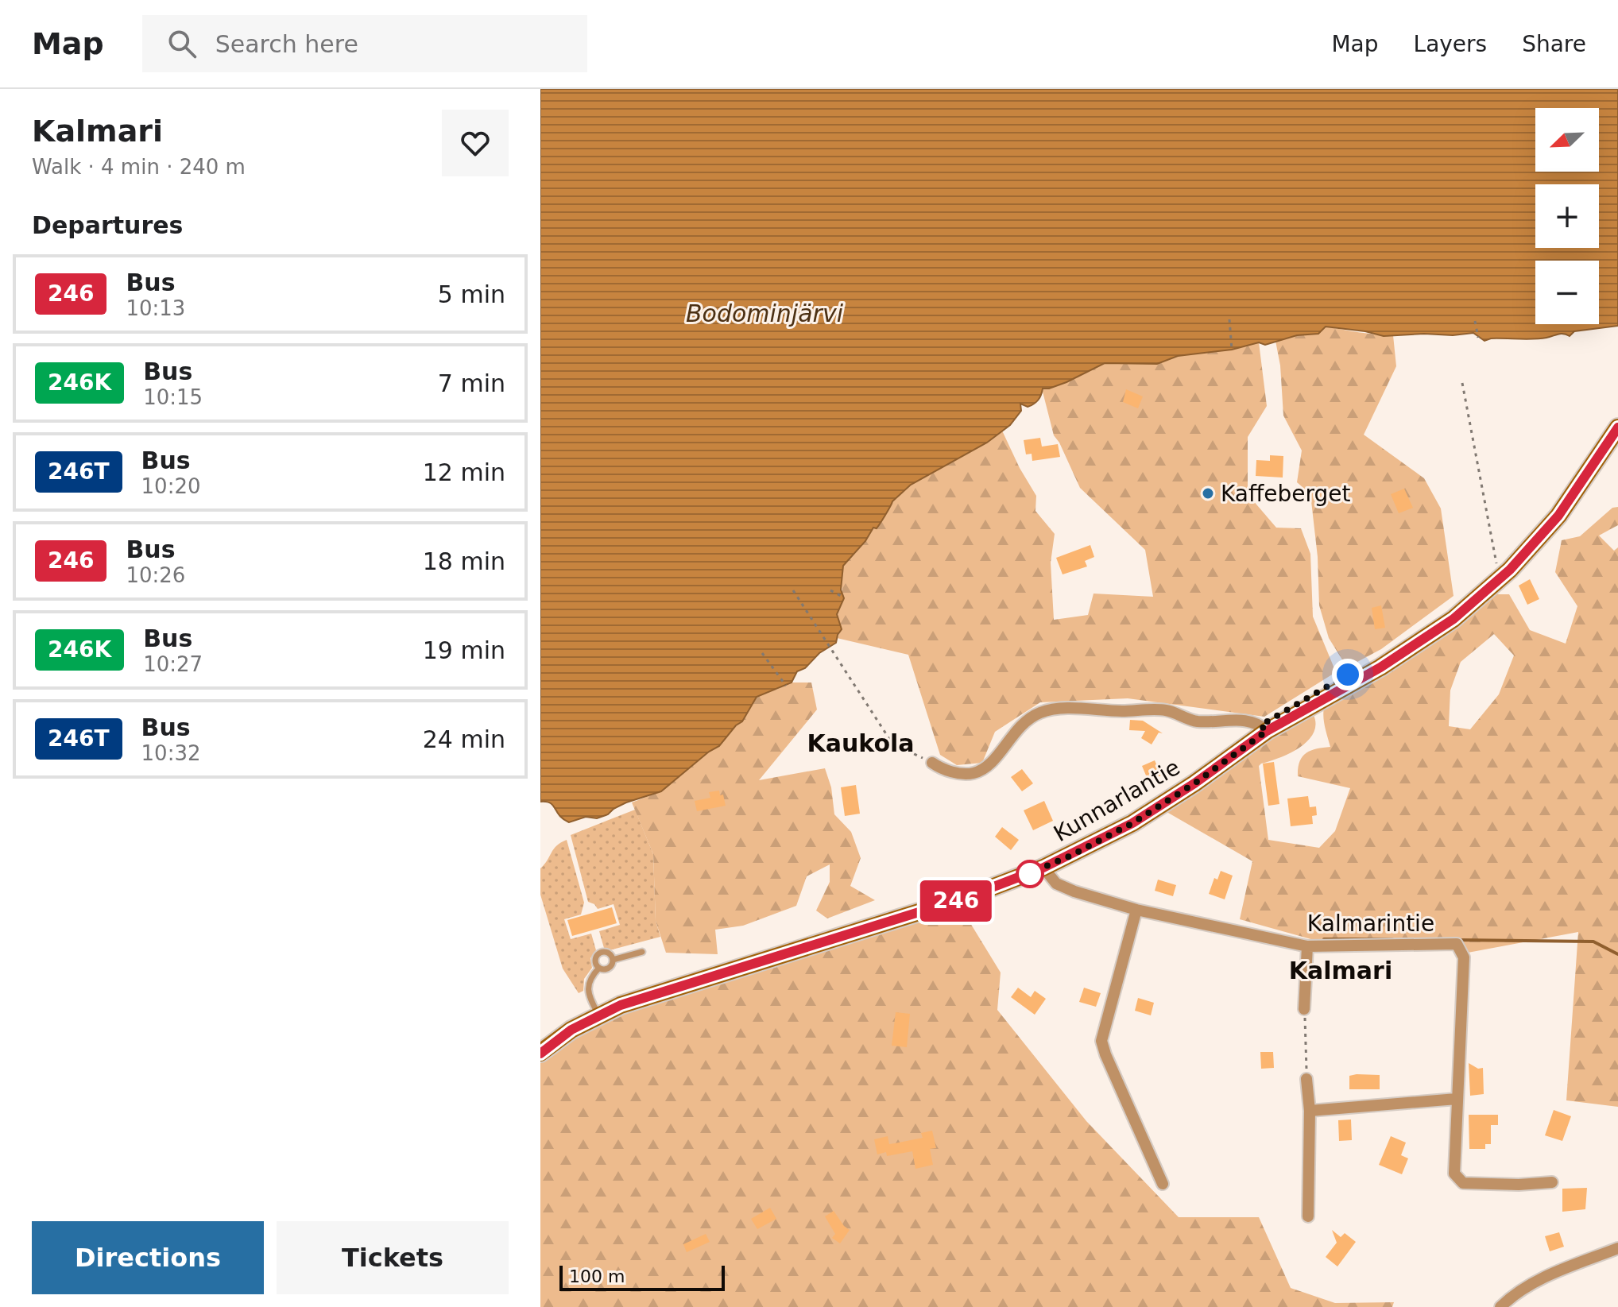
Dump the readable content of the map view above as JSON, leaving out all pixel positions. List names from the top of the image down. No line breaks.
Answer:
{"streets":{"main road":["Kunnarlantie"],"street":["Kalmarintie"]},"crossings":[["Kunnarlantie","Kalmarintie"]],"districts":["Kaukola","Kalmari"],"water":["Bodominjärvi"],"places":["Kaffeberget"],"lines":["bus line 246"],"scale_bar":"100 m","north":"bottom left","page":{"header":"Map","search":"Search here","nav":["Map","Layers","Share"],"heading":[["Kalmari","Walk · 4 min · 240 m"],"Departures"],"on_map":"246","map_buttons":["+","−"],"list":[{"mark":"246","name":"Bus","note":"10:13","value":"5 min"},{"mark":"246K","name":"Bus","note":"10:15","value":"7 min"},{"mark":"246T","name":"Bus","note":"10:20","value":"12 min"},{"mark":"246","name":"Bus","note":"10:26","value":"18 min"},{"mark":"246K","name":"Bus","note":"10:27","value":"19 min"},{"mark":"246T","name":"Bus","note":"10:32","value":"24 min"}],"buttons":["Directions","Tickets"],"scale":"100 m"}}
